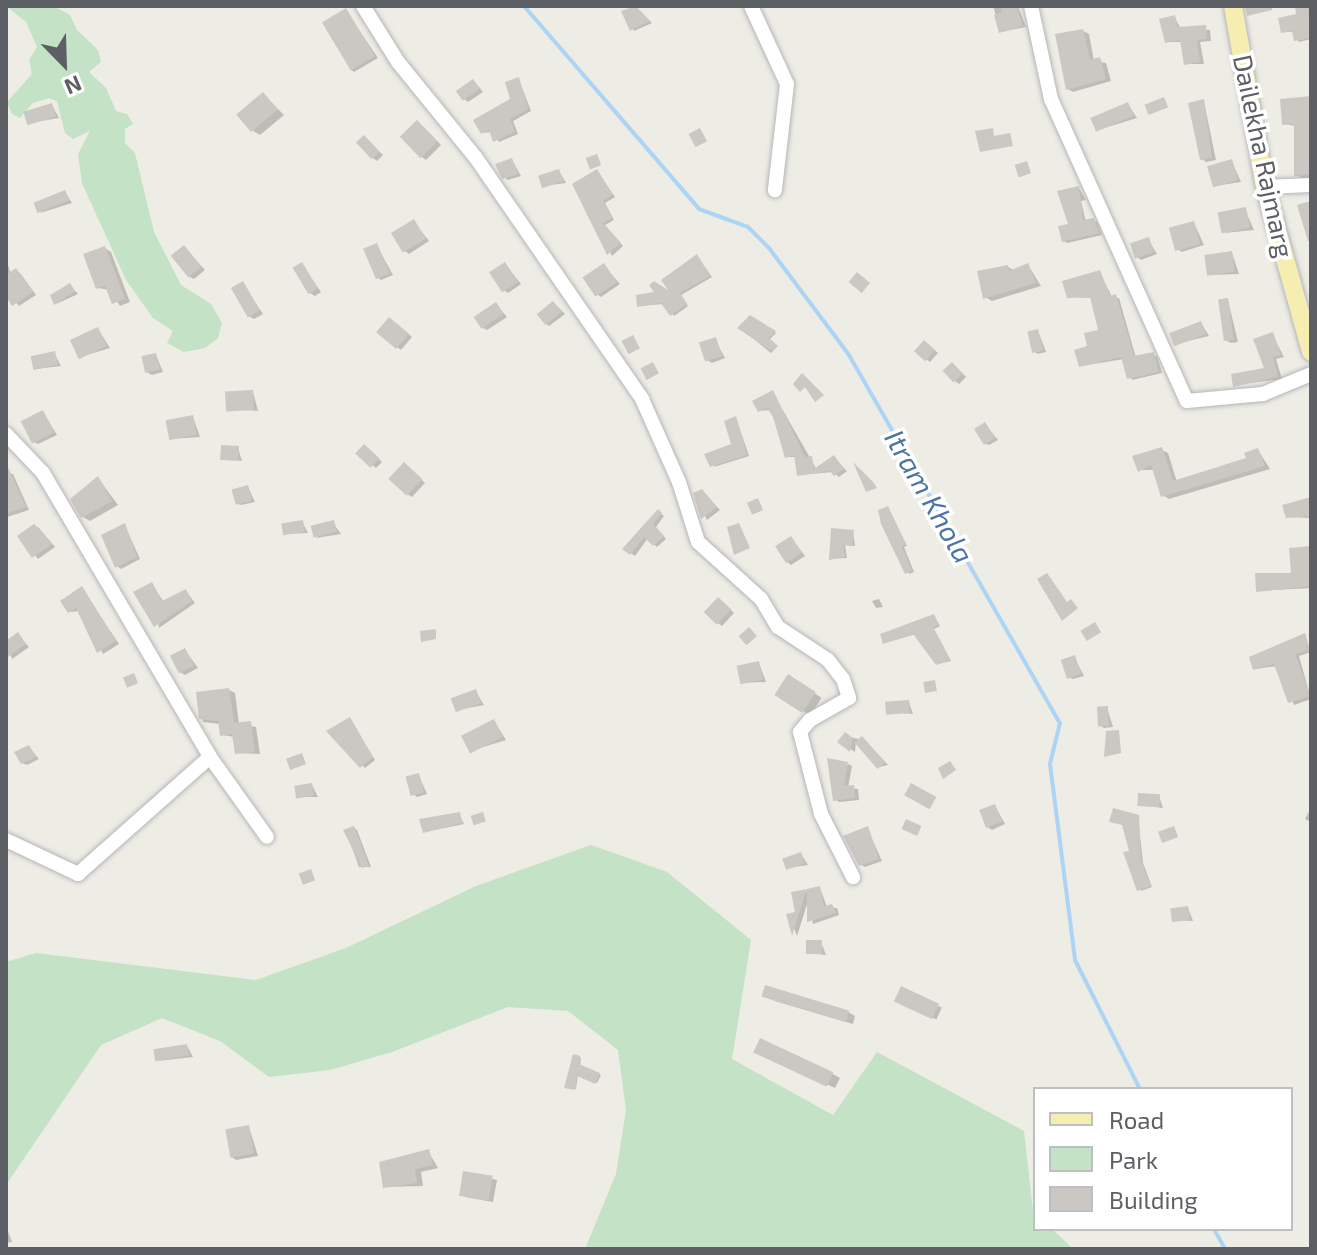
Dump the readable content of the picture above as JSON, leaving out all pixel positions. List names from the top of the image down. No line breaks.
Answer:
{"streets":{"main road":["Dailekha Rajmarg"]},"water":["Itram Khola"],"legend":["Road","Park","Building"],"north":"bottom right"}
